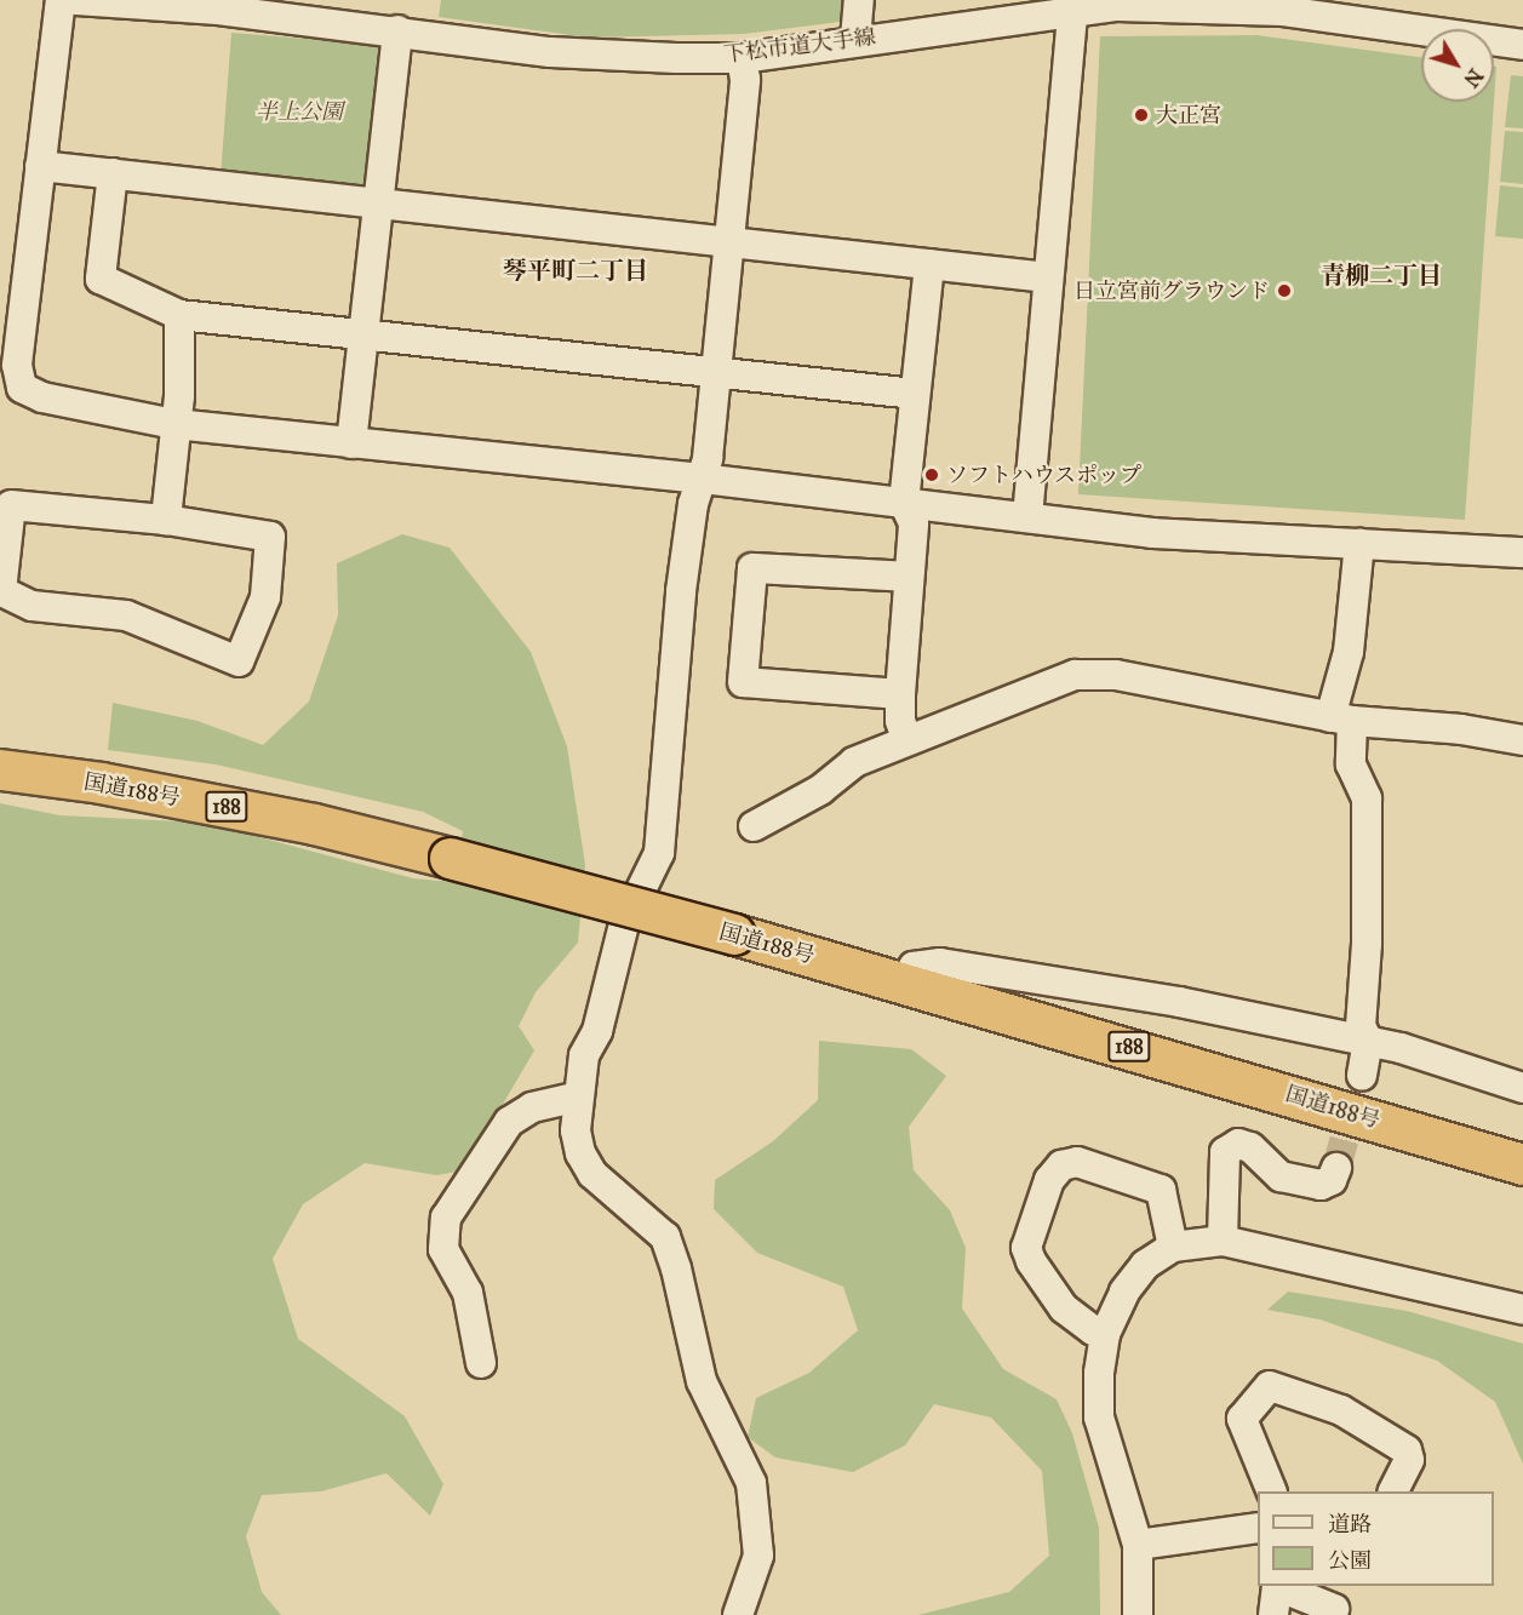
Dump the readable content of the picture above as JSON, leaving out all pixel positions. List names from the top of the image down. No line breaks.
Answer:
{"streets":{"highway":["国道188号","188"],"street":["下松市道大手線"]},"districts":["琴平町二丁目","青柳二丁目"],"parks":["半上公園"],"places":["大正宮","日立宮前グラウンド","ソフトハウスポップ"],"legend":["道路","公園"],"north":"bottom right"}
